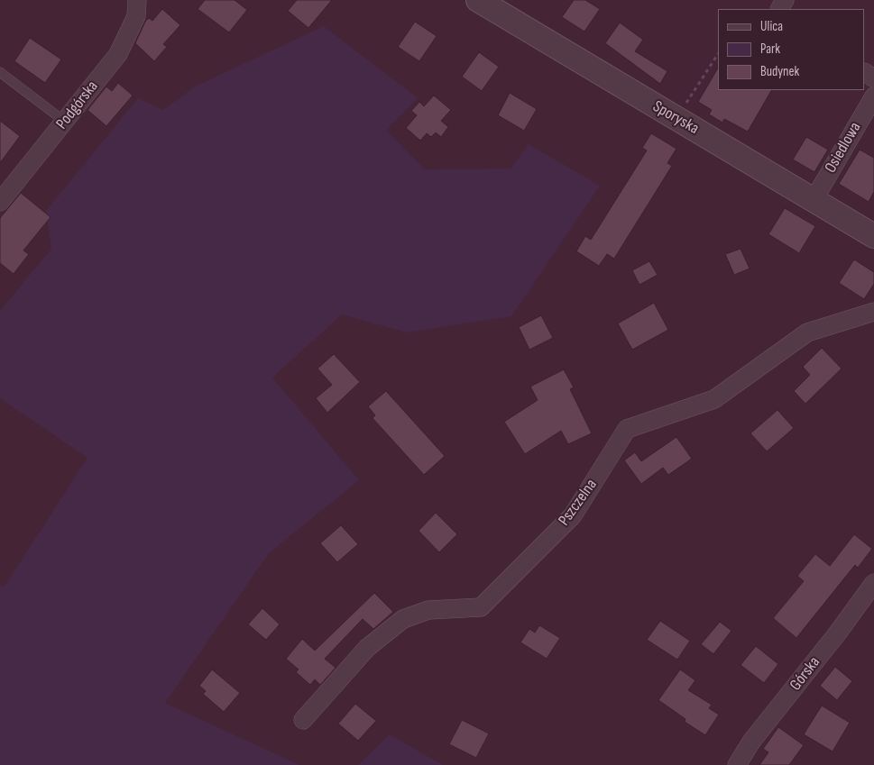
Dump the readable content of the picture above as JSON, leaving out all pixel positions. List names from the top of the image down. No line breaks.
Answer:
{"streets":{"street":["Podgórska","Sporyska","Osiedlowa","Pszczelna","Górska"]},"crossings":[["Sporyska","Osiedlowa"]],"legend":["Ulica","Park","Budynek"]}
